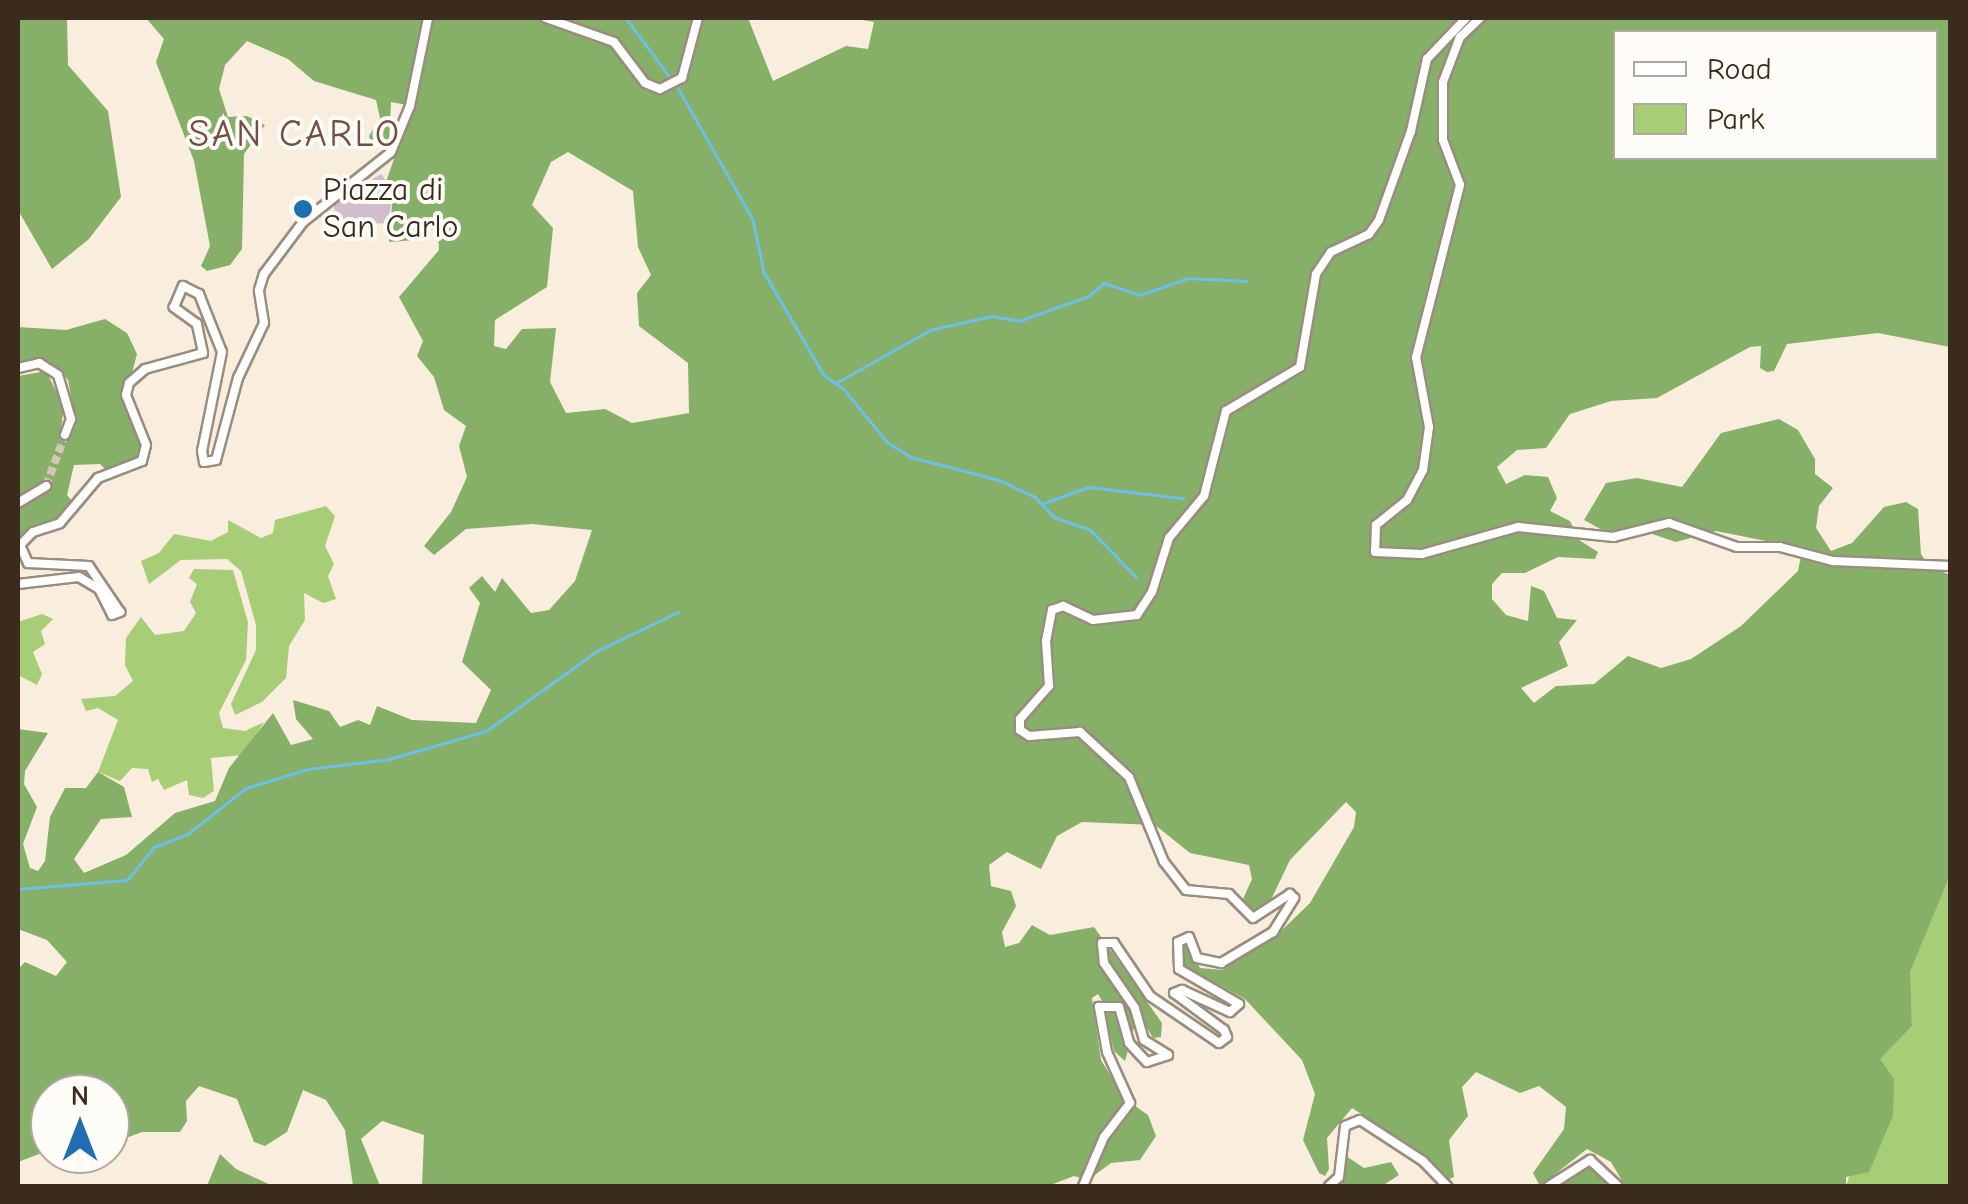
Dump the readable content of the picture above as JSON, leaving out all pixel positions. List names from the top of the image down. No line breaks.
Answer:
{"districts":["SAN CARLO"],"places":["Piazza di San Carlo"],"legend":["Road","Park"],"north":"top"}
